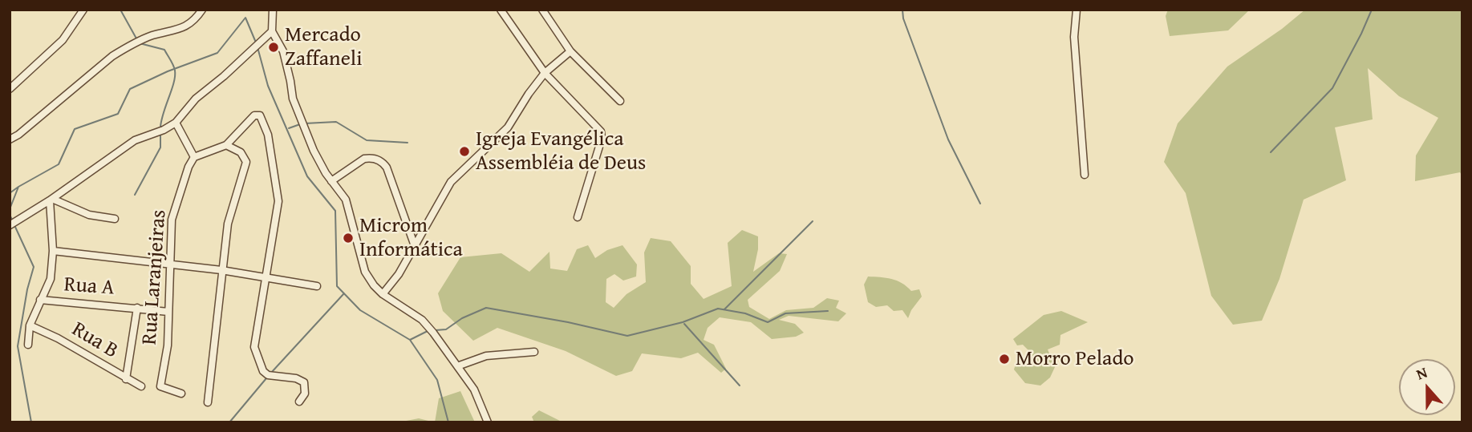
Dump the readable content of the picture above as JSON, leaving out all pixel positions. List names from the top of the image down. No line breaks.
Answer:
{"streets":{"street":["Rua Laranjeiras","Rua A","Rua B"]},"crossings":[["Rua Laranjeiras","Rua A"]],"places":["Mercado Zaffaneli","Igreja Evangélica Assembléia de Deus","Microm Informática","Morro Pelado"],"north":"top"}
